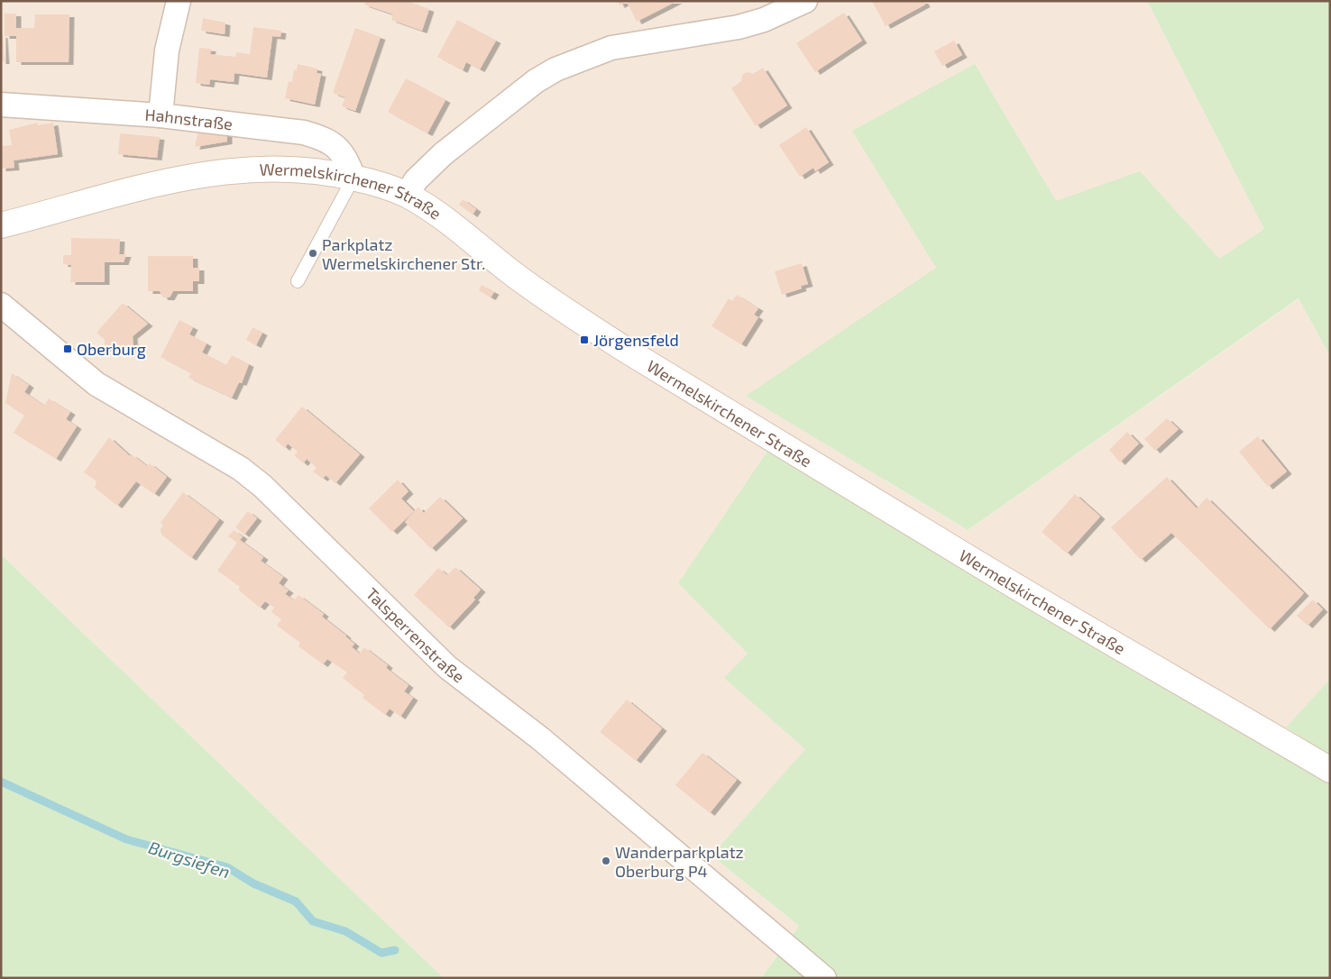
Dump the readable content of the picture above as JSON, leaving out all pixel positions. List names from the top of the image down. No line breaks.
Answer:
{"streets":{"main road":["Wermelskirchener Straße"],"street":["Hahnstraße","Talsperrenstraße"]},"crossings":[["Hahnstraße","Wermelskirchener Straße"]],"water":["Burgsiefen"],"places":{"other":["Parkplatz Wermelskirchener Str.","Wanderparkplatz Oberburg P4"],"transit":["Jörgensfeld","Oberburg"]}}
